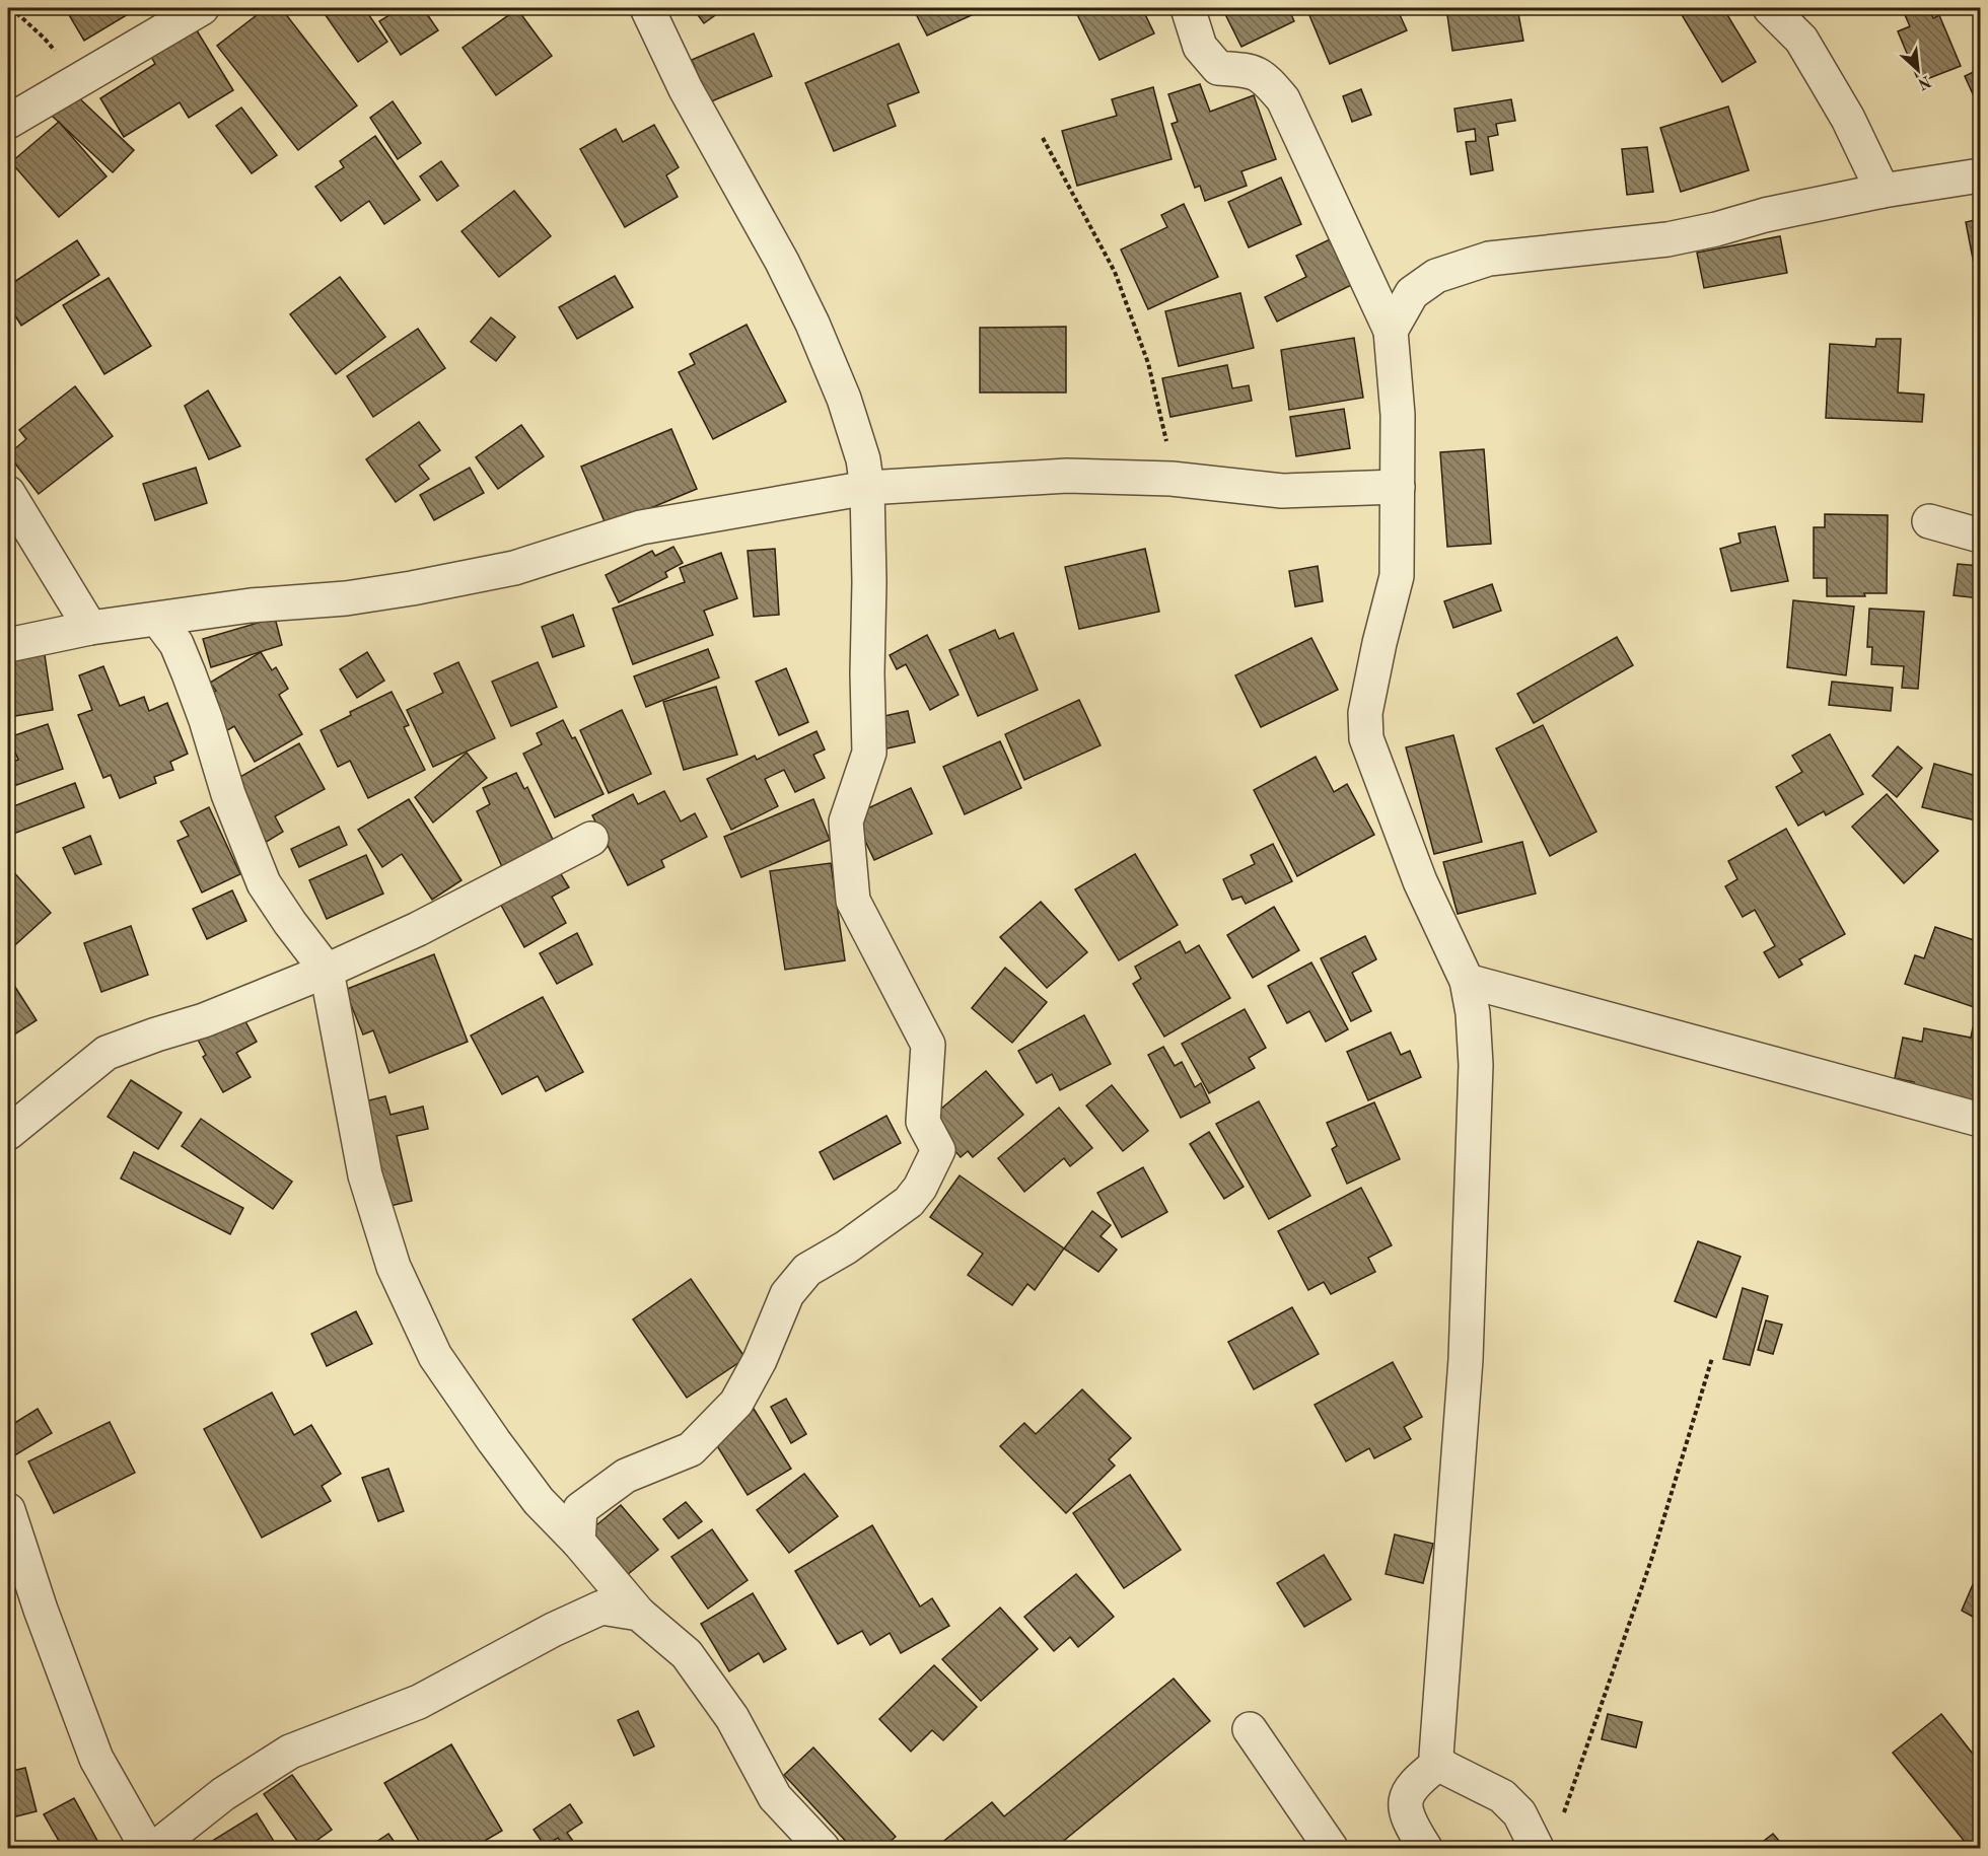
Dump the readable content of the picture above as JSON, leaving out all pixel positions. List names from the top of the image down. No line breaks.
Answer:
{"north":"bottom right"}
